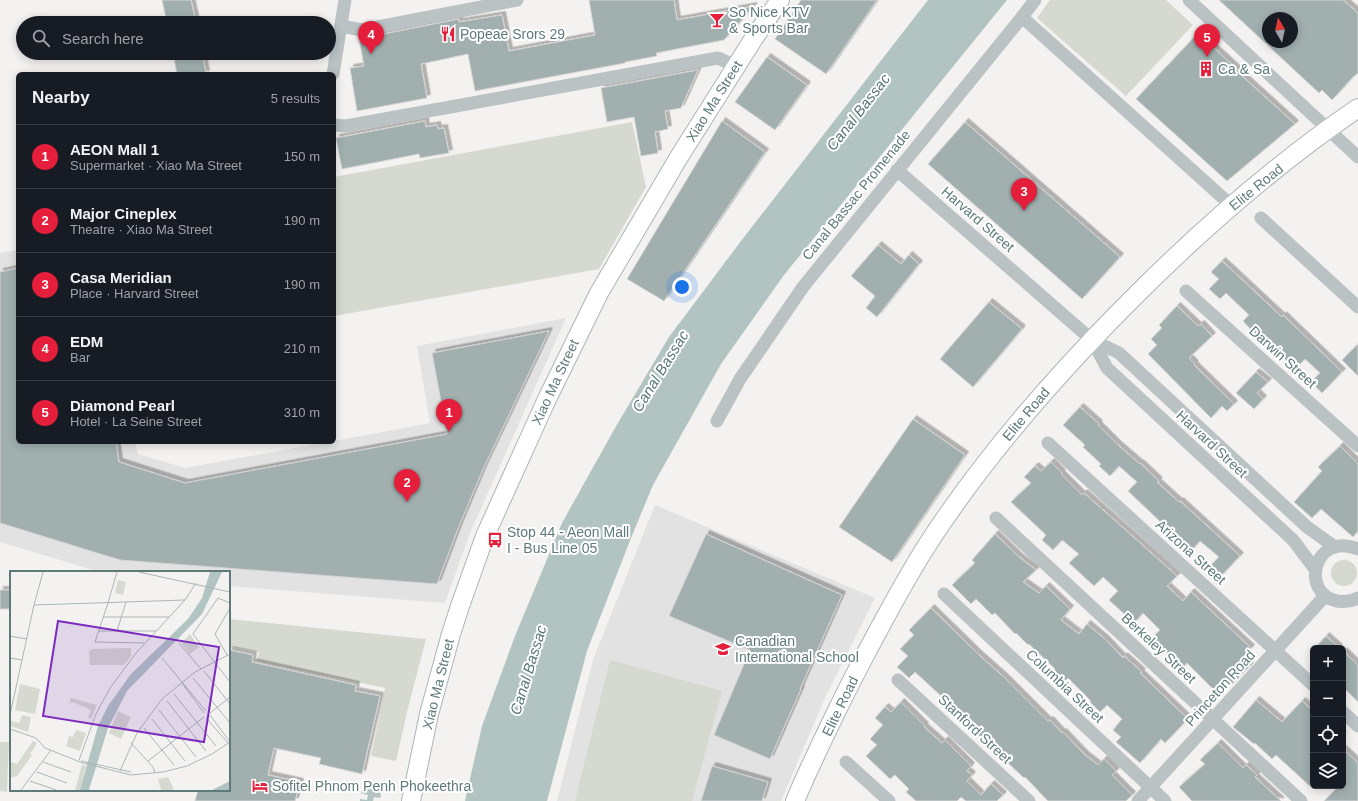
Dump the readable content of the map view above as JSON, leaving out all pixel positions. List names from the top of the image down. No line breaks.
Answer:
{"streets":{"street":["Xiao Ma Street","Elite Road","Canal Bassac Promenade","Harvard Street","Darwin Street","Arizona Street","Berkeley Street","Columbia Street","Princeton Road","Stanford Street"]},"crossings":[["Elite Road","Harvard Street"],["Canal Bassac Promenade","Harvard Street"],["Arizona Street","Princeton Road"],["Berkeley Street","Princeton Road"],["Columbia Street","Princeton Road"]],"water":["Canal Bassac"],"places":{"bar":["So Nice KTV & Sports Bar"],"restaurant":["Popeae Srors 29"],"building":["Ca & Sa"],"bus stop":["Stop 44 - Aeon Mall I - Bus Line 05"],"school or university":["Canadian International School"],"hotel":["Sofitel Phnom Penh Phokeethra"]},"north":"top","page":{"search":"Search here","pins":["4","5","3","1","2"],"heading":["Nearby","5 results"],"list":[{"mark":"1","name":"AEON Mall 1","note":"Supermarket · Xiao Ma Street","value":"150 m"},{"mark":"2","name":"Major Cineplex","note":"Theatre · Xiao Ma Street","value":"190 m"},{"mark":"3","name":"Casa Meridian","note":"Place · Harvard Street","value":"190 m"},{"mark":"4","name":"EDM","note":"Bar","value":"210 m"},{"mark":"5","name":"Diamond Pearl","note":"Hotel · La Seine Street","value":"310 m"}],"map_buttons":["+","−"]}}
